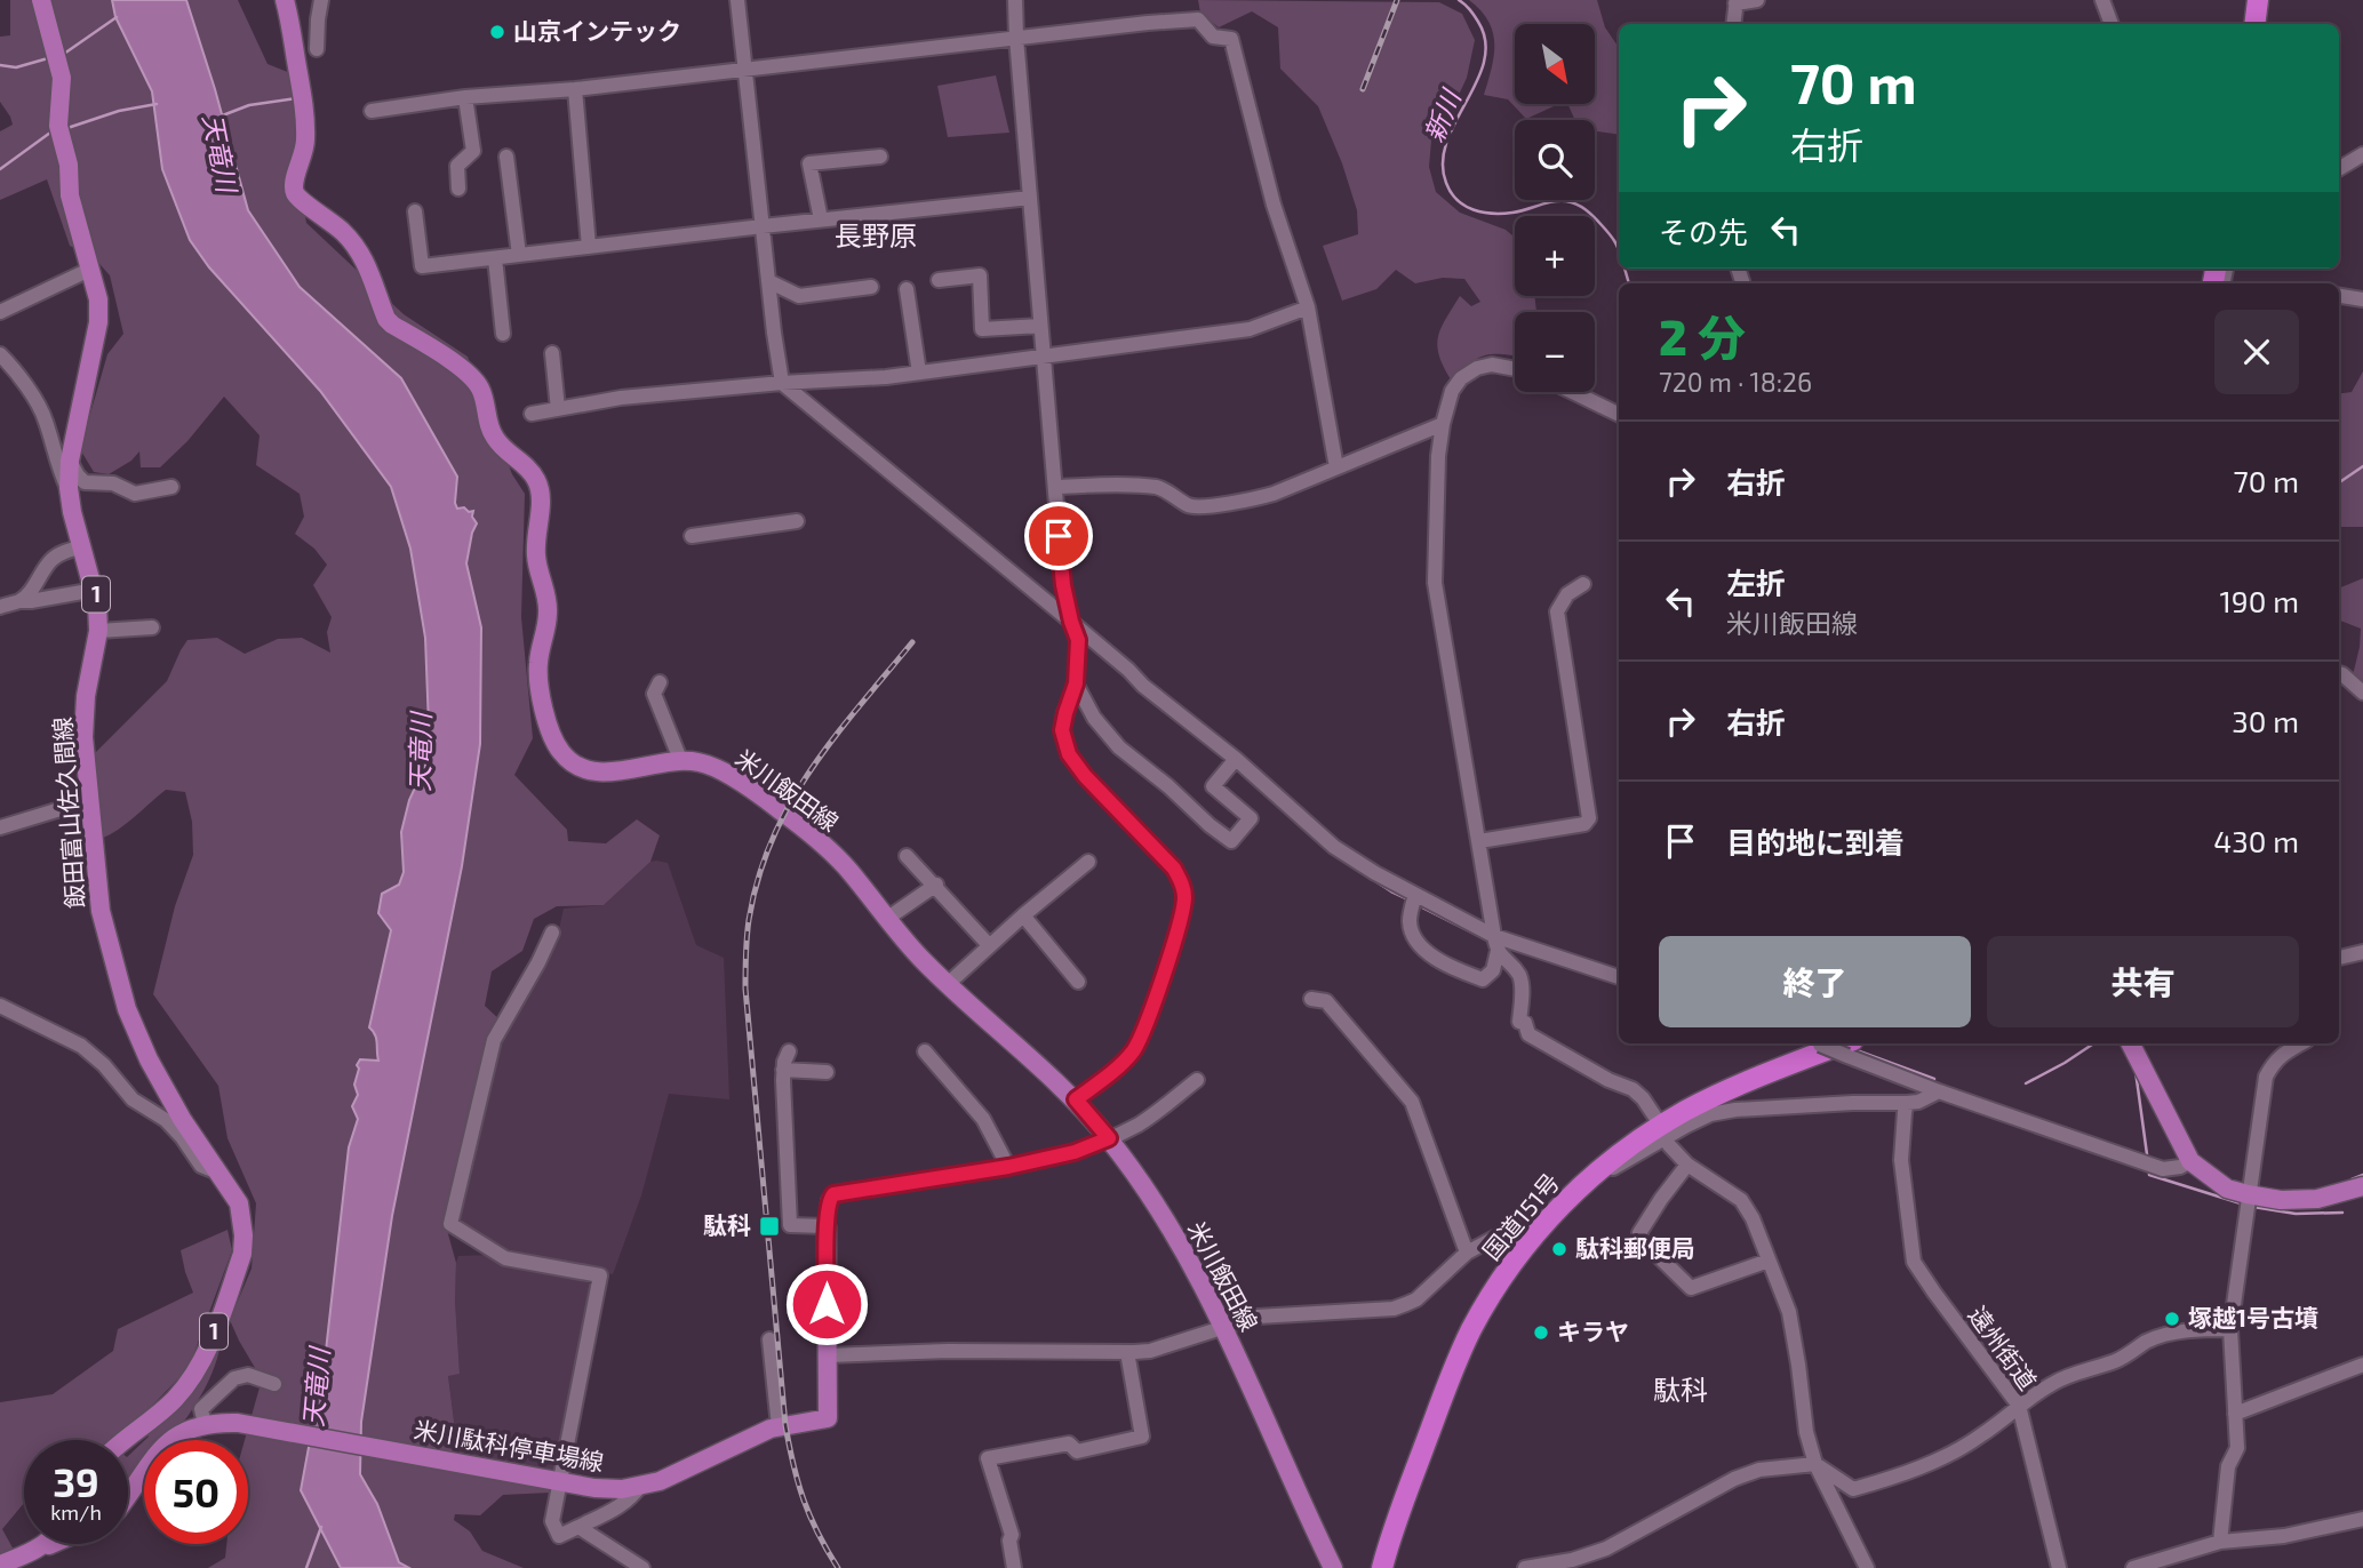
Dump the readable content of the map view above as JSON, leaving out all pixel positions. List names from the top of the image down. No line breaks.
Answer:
{"streets":{"highway":["国道151号"],"main road":["1","米川飯田線","飯田富山佐久間線","米川駄科停車場線"],"street":["遠州街道"]},"districts":["長野原","駄科"],"water":["新川","天竜川"],"places":{"other":["山京インテック","駄科郵便局","塚越1号古墳","キラヤ"],"transit":["駄科"]},"north":"bottom right","page":{"map_buttons":["+","−"],"turn":["70 m","右折"],"then":"その先","heading":["2 分","720 m · 18:26"],"list":[{"name":"右折","value":"70 m"},{"name":"左折","note":"米川飯田線","value":"190 m"},{"name":"右折","value":"30 m"},{"name":"目的地に到着","value":"430 m"}],"buttons":["終了","共有"],"speed":"39 km/h","limit":"50"}}
